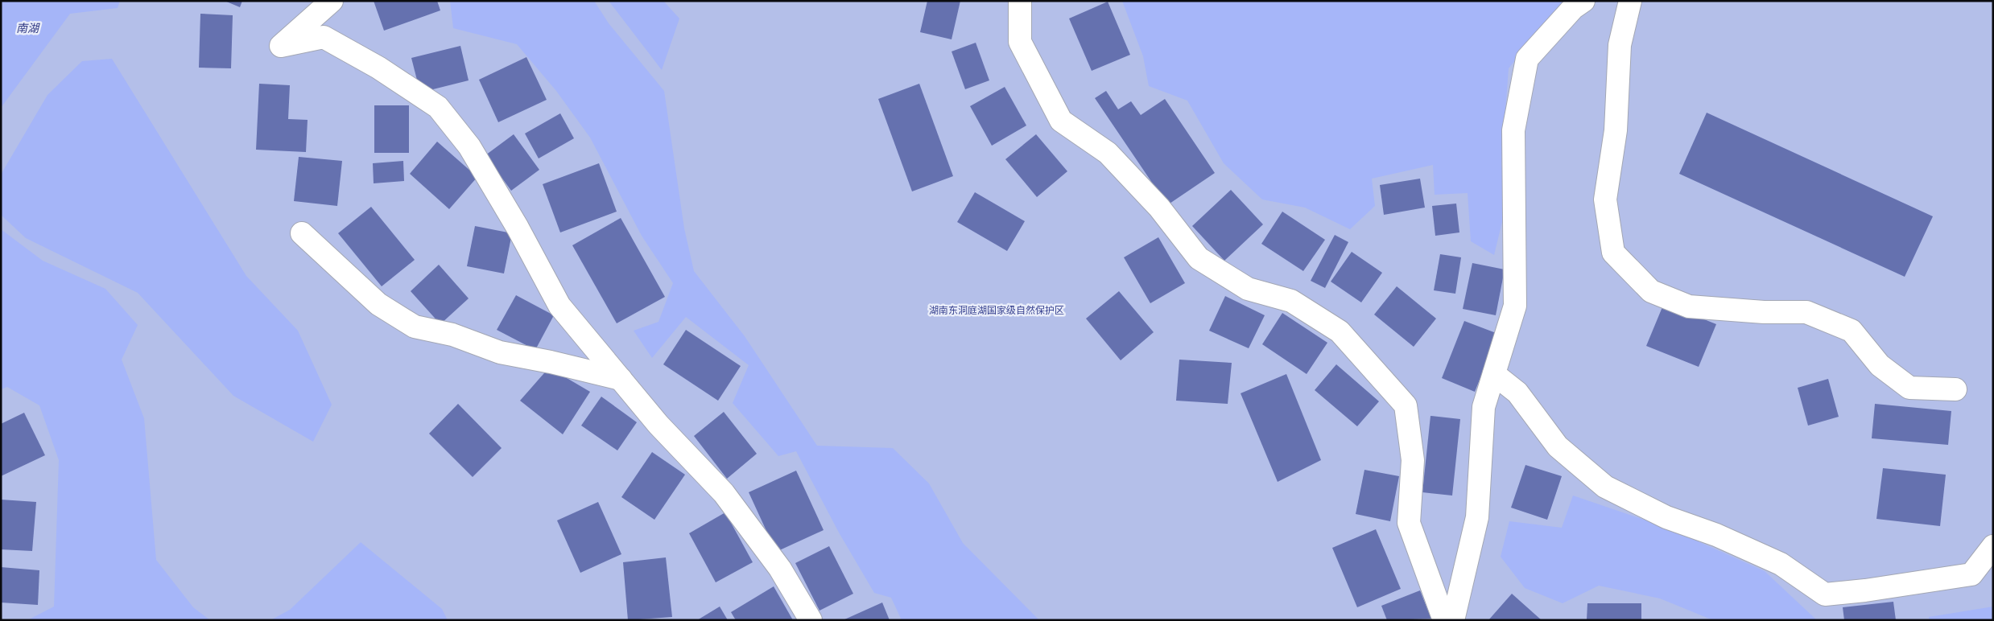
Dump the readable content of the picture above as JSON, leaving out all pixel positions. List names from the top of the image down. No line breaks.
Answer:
{"water":["南湖"],"parks":["湖南东洞庭湖国家级自然保护区"]}
